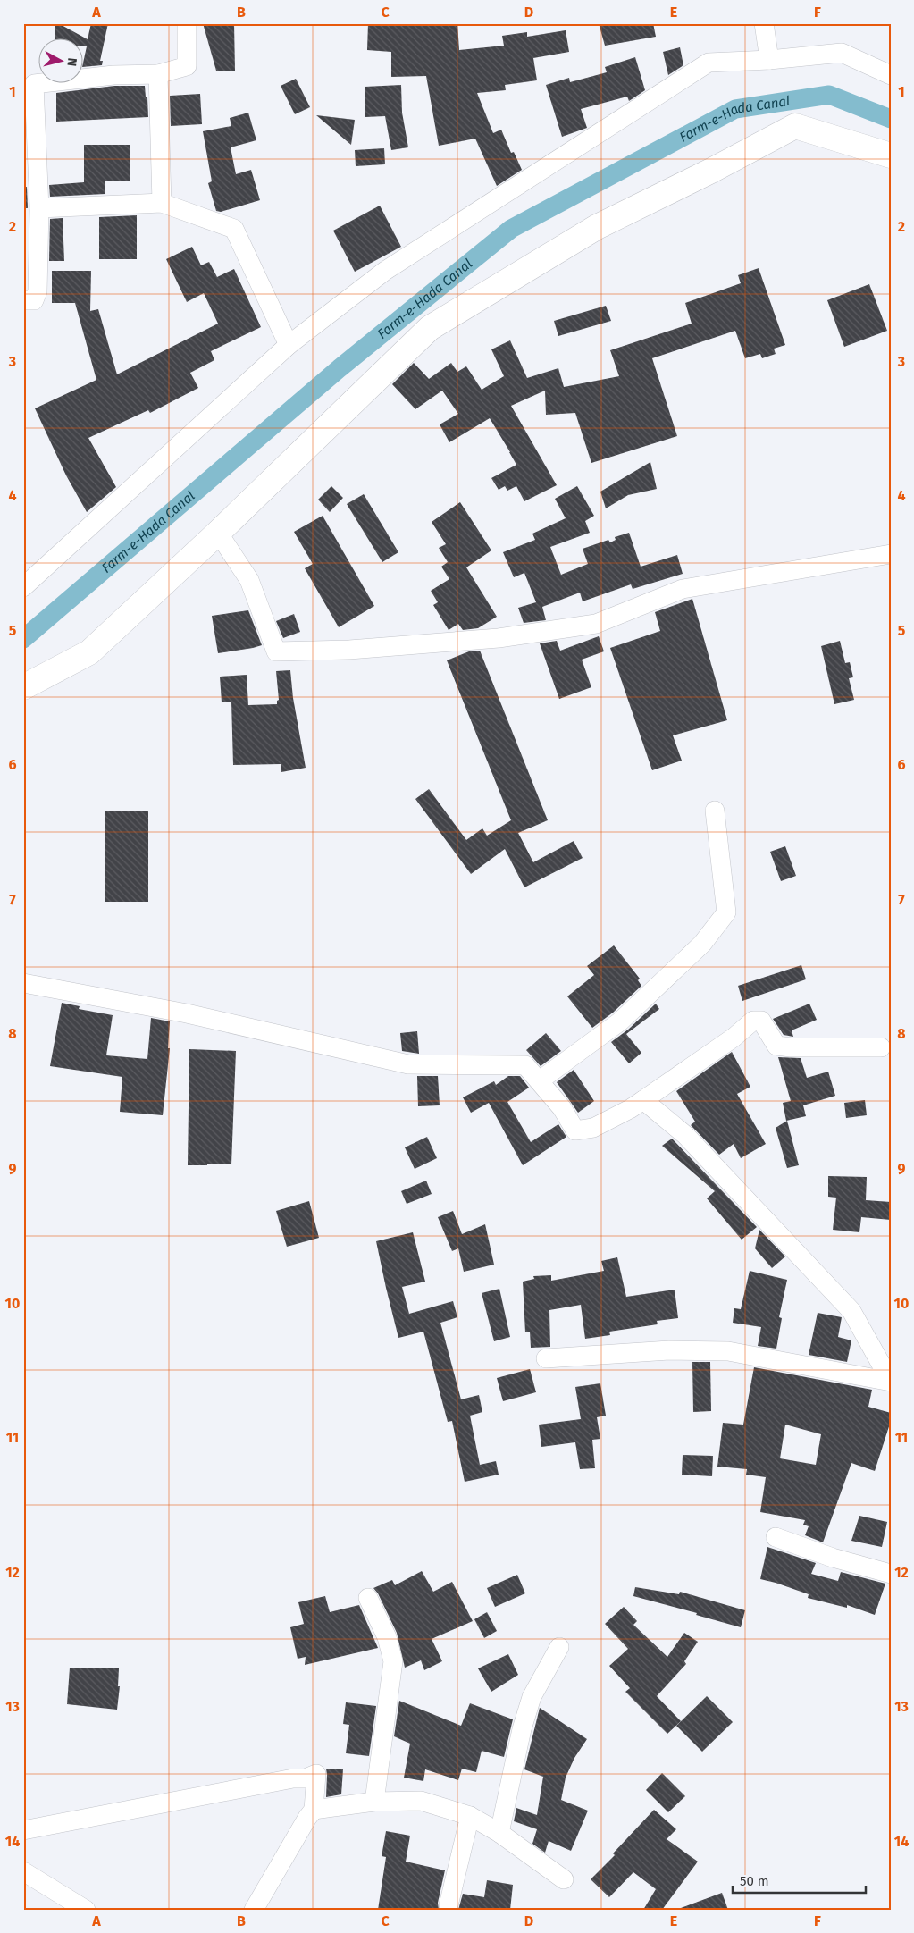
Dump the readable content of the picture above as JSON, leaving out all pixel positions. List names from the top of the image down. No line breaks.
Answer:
{"water":["Farm-e-Hada Canal"],"scale_bar":"50 m","north":"right","grid":{"columns":["A","B","C","D","E","F"],"rows":["1","2","3","4","5","6","7","8","9","10","11","12","13","14"]}}
